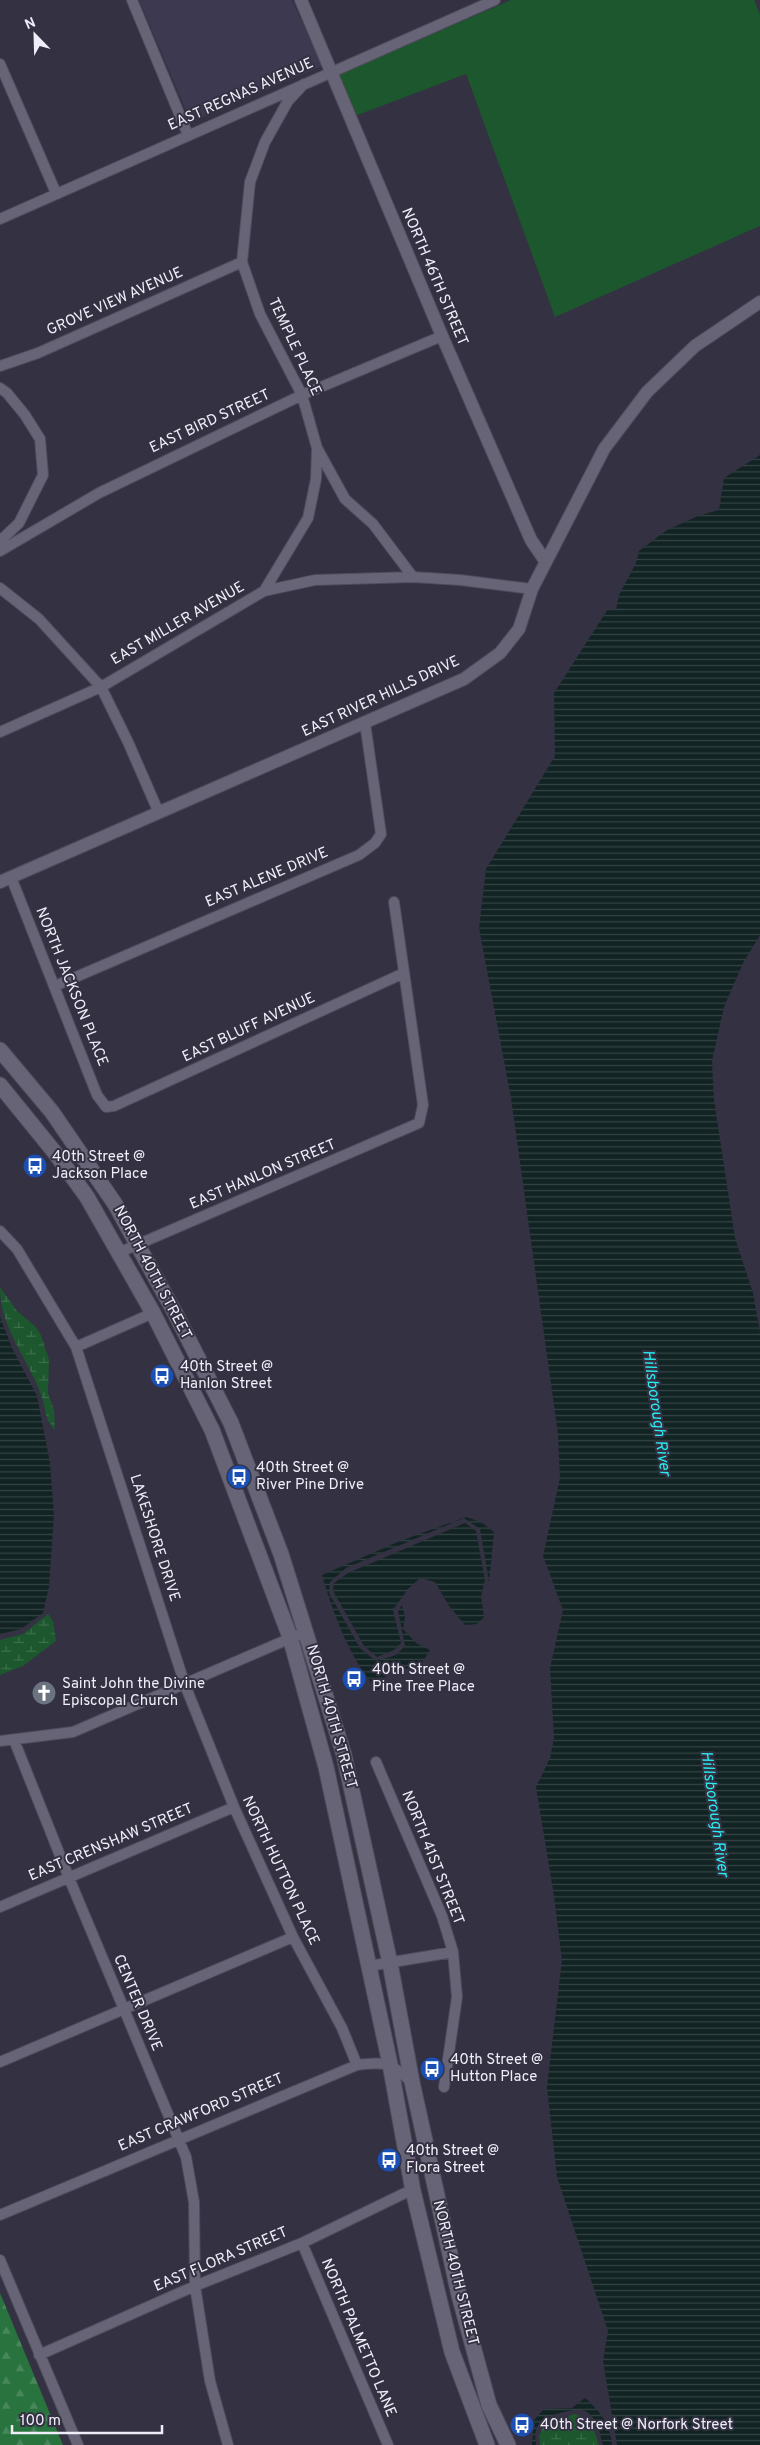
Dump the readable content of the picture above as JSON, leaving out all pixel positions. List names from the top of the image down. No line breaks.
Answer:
{"streets":{"main road":["NORTH 40TH STREET"],"street":["EAST REGNAS AVENUE","NORTH 46TH STREET","GROVE VIEW AVENUE","TEMPLE PLACE","EAST BIRD STREET","EAST MILLER AVENUE","EAST RIVER HILLS DRIVE","EAST ALENE DRIVE","NORTH JACKSON PLACE","EAST BLUFF AVENUE","EAST HANLON STREET","LAKESHORE DRIVE","EAST CRENSHAW STREET","NORTH 41ST STREET","NORTH HUTTON PLACE","CENTER DRIVE","EAST CRAWFORD STREET","EAST FLORA STREET","NORTH PALMETTO LANE"]},"crossings":[["EAST REGNAS AVENUE","NORTH 46TH STREET"],["EAST REGNAS AVENUE","TEMPLE PLACE"],["NORTH 46TH STREET","EAST BIRD STREET"],["NORTH 46TH STREET","EAST RIVER HILLS DRIVE"],["GROVE VIEW AVENUE","TEMPLE PLACE"],["TEMPLE PLACE","EAST BIRD STREET"],["TEMPLE PLACE","EAST MILLER AVENUE"],["EAST RIVER HILLS DRIVE","EAST ALENE DRIVE"],["EAST RIVER HILLS DRIVE","NORTH JACKSON PLACE"],["EAST ALENE DRIVE","NORTH JACKSON PLACE"],["NORTH JACKSON PLACE","EAST BLUFF AVENUE"],["EAST BLUFF AVENUE","EAST HANLON STREET"],["EAST HANLON STREET","NORTH 40TH STREET"],["NORTH 40TH STREET","EAST CRAWFORD STREET"],["NORTH 40TH STREET","EAST FLORA STREET"],["LAKESHORE DRIVE","NORTH HUTTON PLACE"],["EAST CRENSHAW STREET","NORTH HUTTON PLACE"],["EAST CRENSHAW STREET","CENTER DRIVE"],["NORTH HUTTON PLACE","EAST CRAWFORD STREET"],["CENTER DRIVE","EAST CRAWFORD STREET"],["CENTER DRIVE","EAST FLORA STREET"],["EAST FLORA STREET","NORTH PALMETTO LANE"]],"water":["Hillsborough River"],"places":{"bus stop":["40th Street @ Jackson Place","40th Street @ Hanlon Street","40th Street @ River Pine Drive","40th Street @ Pine Tree Place","40th Street @ Hutton Place","40th Street @ Flora Street","40th Street @ Norfork Street"],"church":["Saint John the Divine Episcopal Church"]},"scale_bar":"100 m","north":"top left"}
